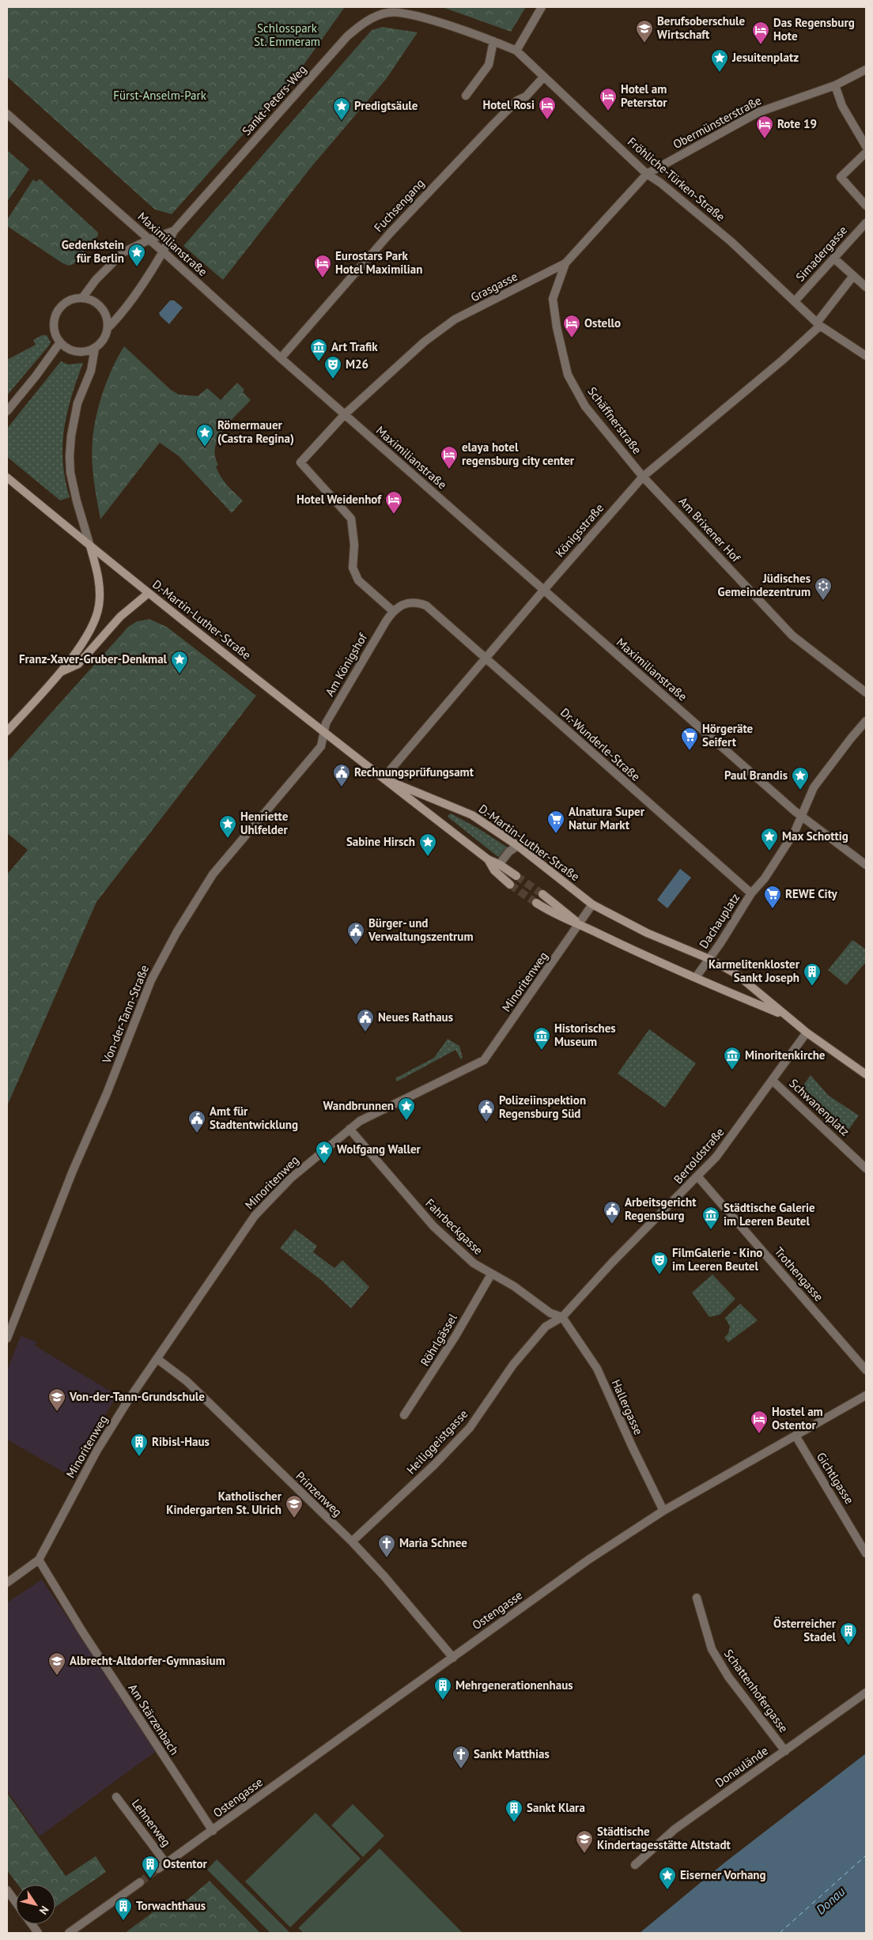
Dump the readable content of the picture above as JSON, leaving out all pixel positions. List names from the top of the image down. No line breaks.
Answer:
{"streets":{"street":["Sankt-Peters-Weg","Obermünsterstraße","Fröhliche-Türken-Straße","Fuchsengang","Maximilianstraße","Simadergasse","Grasgasse","Schäffnerstraße","Am Brixener Hof","Königsstraße","D.-Martin-Luther-Straße","Am Königshof","Dr.-Wunderle-Straße","Dachauplatz","Minoritenweg","Von-der-Tann-Straße","Schwanenplatz","Bertoldstraße","Fahrbeckgasse","Trothengasse","Röhrlgässel","Hallergasse","Heiliggeistgasse","Gichtlgasse","Prinzenweg","Ostengasse","Schattenhofergasse","Am Stärzenbach","Donaulände","Lehnerweg"]},"crossings":[["Sankt-Peters-Weg","Fröhliche-Türken-Straße"],["Sankt-Peters-Weg","Maximilianstraße"],["Obermünsterstraße","Fröhliche-Türken-Straße"],["Obermünsterstraße","Grasgasse"],["Fröhliche-Türken-Straße","Fuchsengang"],["Fröhliche-Türken-Straße","Simadergasse"],["Fröhliche-Türken-Straße","Grasgasse"],["Fröhliche-Türken-Straße","Königsstraße"],["Fuchsengang","Maximilianstraße"],["Maximilianstraße","Grasgasse"],["Maximilianstraße","Königsstraße"],["Grasgasse","Schäffnerstraße"],["Schäffnerstraße","Am Brixener Hof"],["Schäffnerstraße","Königsstraße"],["Am Brixener Hof","Königsstraße"],["Königsstraße","D.-Martin-Luther-Straße"],["Königsstraße","Dr.-Wunderle-Straße"],["D.-Martin-Luther-Straße","Am Königshof"],["D.-Martin-Luther-Straße","Dachauplatz"],["D.-Martin-Luther-Straße","Minoritenweg"],["D.-Martin-Luther-Straße","Von-der-Tann-Straße"],["Am Königshof","Von-der-Tann-Straße"],["Dr.-Wunderle-Straße","Dachauplatz"],["Dachauplatz","Minoritenweg"],["Dachauplatz","Bertoldstraße"],["Minoritenweg","Fahrbeckgasse"],["Minoritenweg","Prinzenweg"],["Minoritenweg","Am Stärzenbach"],["Schwanenplatz","Bertoldstraße"],["Bertoldstraße","Fahrbeckgasse"],["Bertoldstraße","Trothengasse"],["Bertoldstraße","Hallergasse"],["Bertoldstraße","Heiliggeistgasse"],["Fahrbeckgasse","Röhrlgässel"],["Fahrbeckgasse","Hallergasse"],["Fahrbeckgasse","Heiliggeistgasse"],["Hallergasse","Heiliggeistgasse"],["Hallergasse","Ostengasse"],["Heiliggeistgasse","Prinzenweg"],["Gichtlgasse","Ostengasse"],["Prinzenweg","Ostengasse"],["Ostengasse","Am Stärzenbach"],["Ostengasse","Lehnerweg"],["Schattenhofergasse","Donaulände"]],"water":["Donau"],"parks":["Schlosspark St. Emmeram","Fürst-Anselm-Park"],"places":{"school or university":["Berufsoberschule Wirtschaft","Von-der-Tann-Grundschule","Katholischer Kindergarten St. Ulrich","Albrecht-Altdorfer-Gymnasium","Städtische Kindertagesstätte Altstadt"],"hotel":["Das Regensburg Hote","Hotel am Peterstor","Hotel Rosi","Rote 19","Eurostars Park Hotel Maximilian","Ostello","elaya hotel regensburg city center","Hotel Weidenhof","Hostel am Ostentor"],"place":["Jesuitenplatz","Predigtsäule","Gedenkstein für Berlin","Römermauer (Castra Regina)","Franz-Xaver-Gruber-Denkmal","Paul Brandis","Henriette Uhlfelder","Max Schottig","Sabine Hirsch","Wandbrunnen","Wolfgang Waller","Eiserner Vorhang"],"museum":["Art Trafik","Historisches Museum","Minoritenkirche","Städtische Galerie im Leeren Beutel"],"theatre":["M26","FilmGalerie - Kino im Leeren Beutel"],"synagogue":["Jüdisches Gemeindezentrum"],"supermarket":["Hörgeräte Seifert","Alnatura Super Natur Markt","REWE City"],"public building":["Rechnungsprüfungsamt","Bürger- und Verwaltungszentrum","Neues Rathaus","Polizeiinspektion Regensburg Süd","Amt für Stadtentwicklung","Arbeitsgericht Regensburg"],"building":["Karmelitenkloster Sankt Joseph","Ribisl-Haus","Österreicher Stadel","Mehrgenerationenhaus","Sankt Klara","Ostentor","Torwachthaus"],"church":["Maria Schnee","Sankt Matthias"]},"north":"bottom right"}
